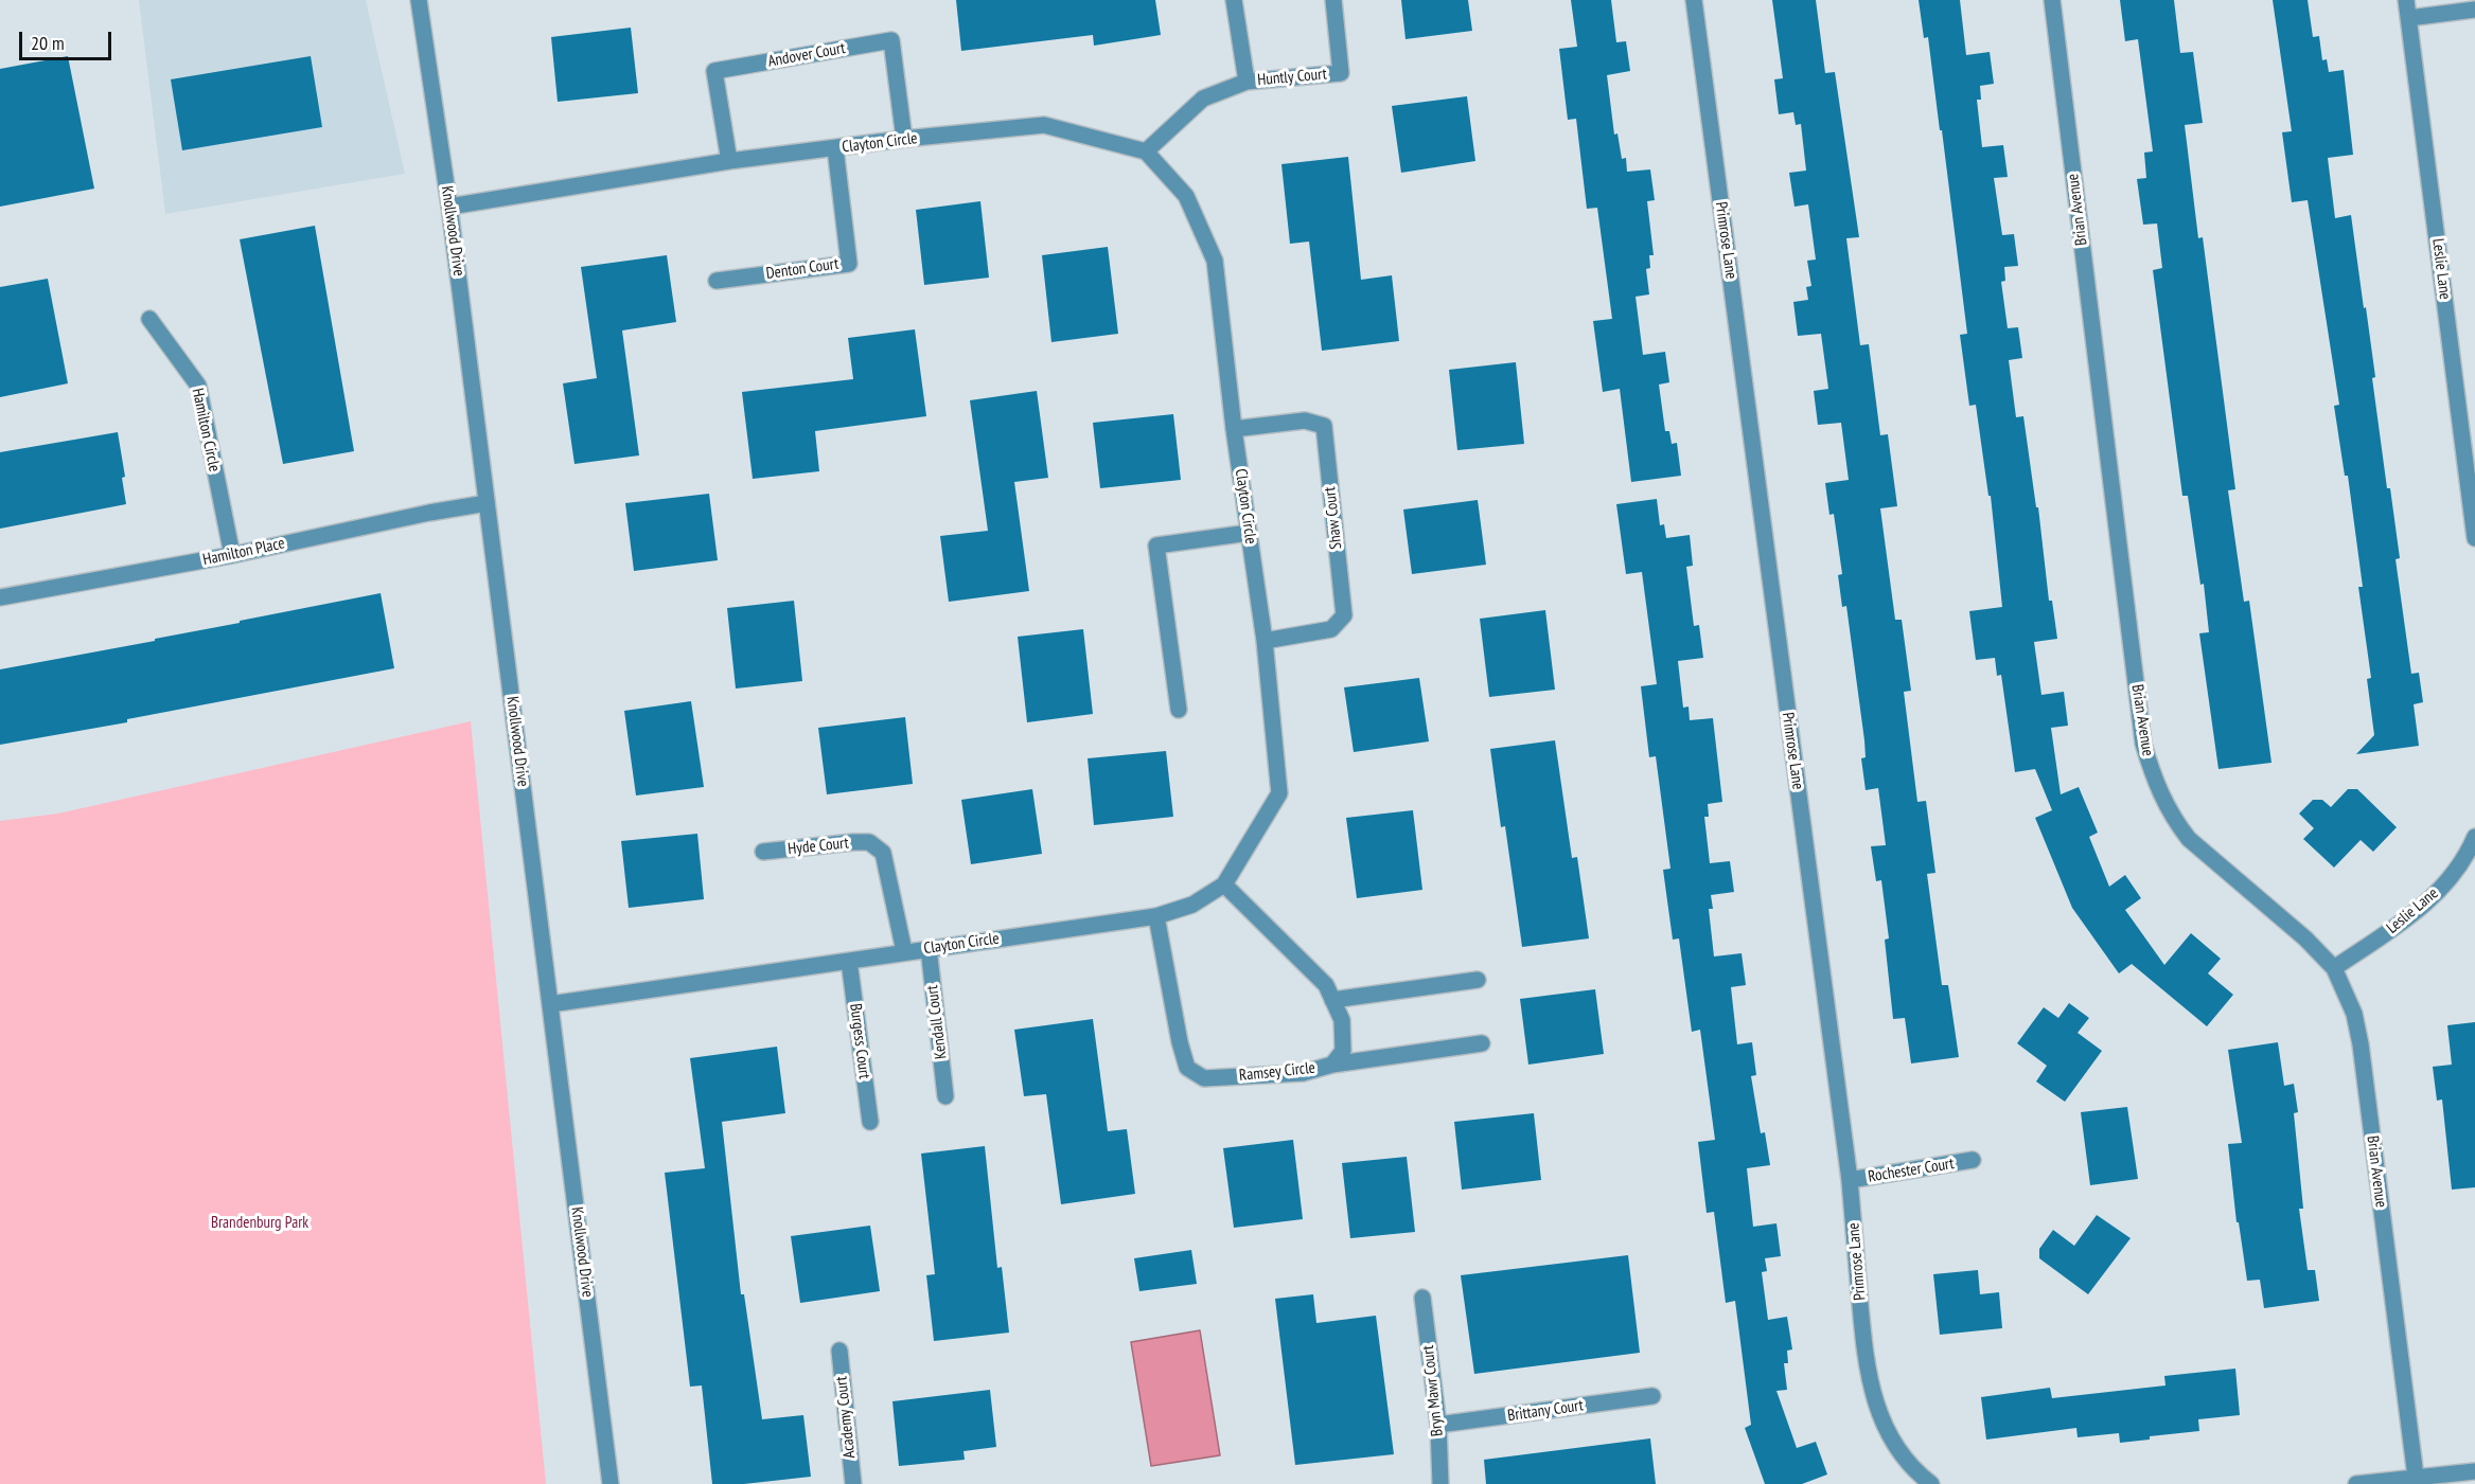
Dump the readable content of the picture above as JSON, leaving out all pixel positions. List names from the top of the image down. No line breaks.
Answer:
{"streets":{"street":["Andover Court","Huntly Court","Clayton Circle","Brian Avenue","Knollwood Drive","Primrose Lane","Denton Court","Leslie Lane","Hamilton Circle","Shaw Court","Hamilton Place","Hyde Court","Kendall Court","Burgess Court","Ramsey Circle","Rochester Court","Bryn Mawr Court","Brittany Court","Academy Court"]},"crossings":[["Andover Court","Clayton Circle"],["Huntly Court","Clayton Circle"],["Clayton Circle","Knollwood Drive"],["Clayton Circle","Denton Court"],["Clayton Circle","Shaw Court"],["Clayton Circle","Hyde Court"],["Clayton Circle","Kendall Court"],["Clayton Circle","Burgess Court"],["Clayton Circle","Ramsey Circle"],["Brian Avenue","Leslie Lane"],["Knollwood Drive","Hamilton Place"],["Primrose Lane","Rochester Court"],["Hamilton Circle","Hamilton Place"],["Bryn Mawr Court","Brittany Court"]],"parks":["Brandenburg Park"],"scale_bar":"20 m"}
